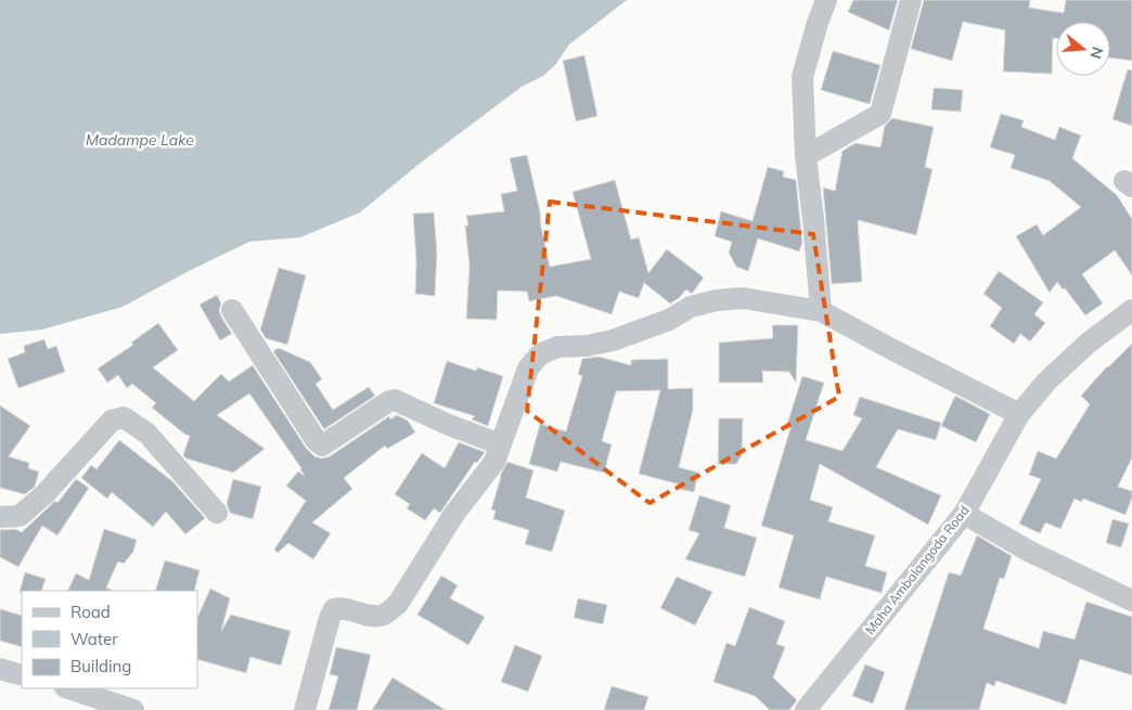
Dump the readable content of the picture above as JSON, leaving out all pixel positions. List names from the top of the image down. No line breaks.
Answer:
{"streets":{"street":["Maha Ambalangoda Road"]},"water":["Madampe Lake"],"legend":["Road","Water","Building"],"north":"right"}
